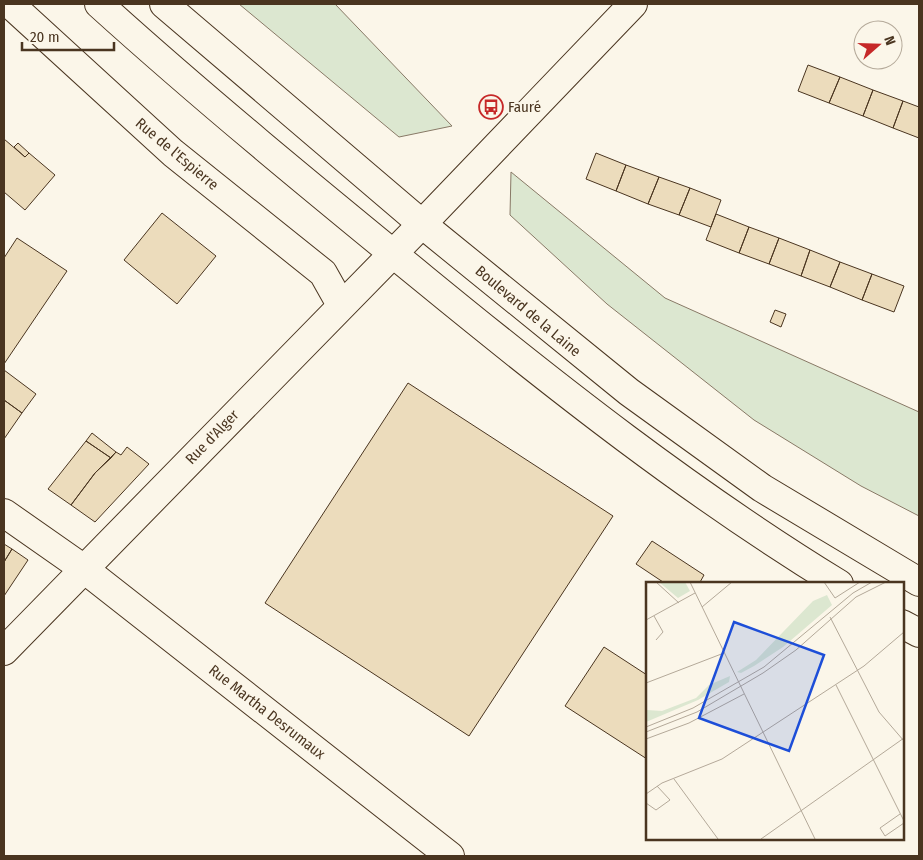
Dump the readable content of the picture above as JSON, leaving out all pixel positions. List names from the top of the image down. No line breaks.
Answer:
{"streets":{"street":["Rue de l'Espierre","Boulevard de la Laine","Rue d'Alger","Rue Martha Desrumaux"]},"crossings":[["Rue de l'Espierre","Rue d'Alger"],["Boulevard de la Laine","Rue d'Alger"],["Rue d'Alger","Rue Martha Desrumaux"]],"places":{"bus stop":["Fauré"]},"scale_bar":"20 m","north":"right"}
